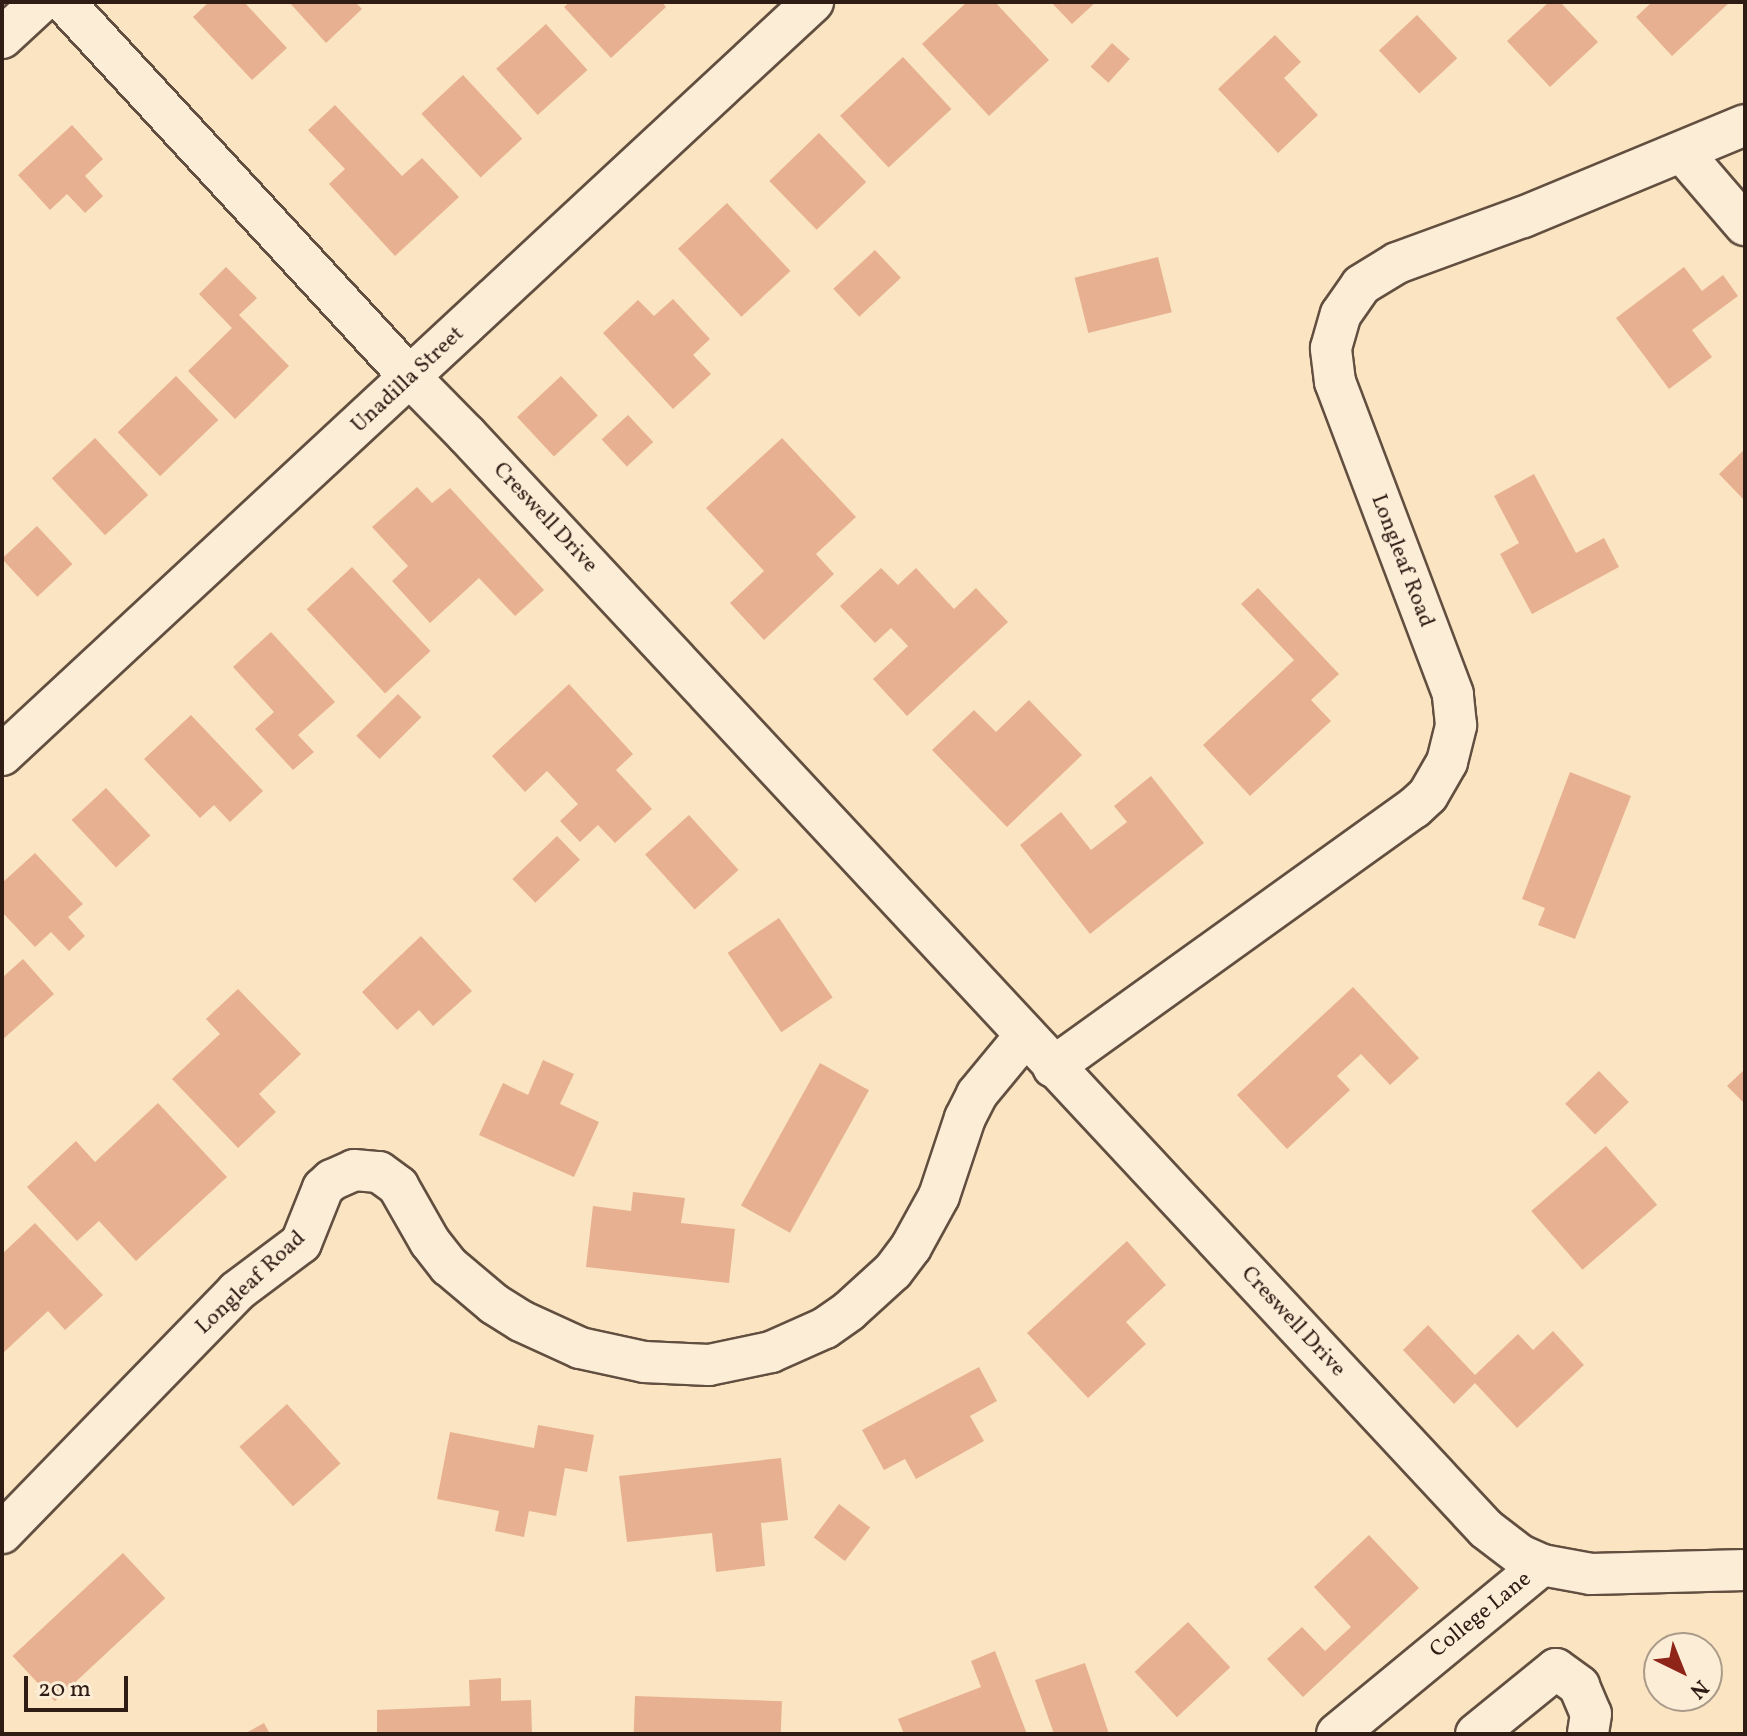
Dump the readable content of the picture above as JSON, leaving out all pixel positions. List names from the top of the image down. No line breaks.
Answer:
{"streets":{"street":["Unadilla Street","Creswell Drive","Longleaf Road","College Lane"]},"crossings":[["Unadilla Street","Creswell Drive"],["Creswell Drive","Longleaf Road"],["Creswell Drive","College Lane"]],"scale_bar":"20 m","north":"bottom right"}
